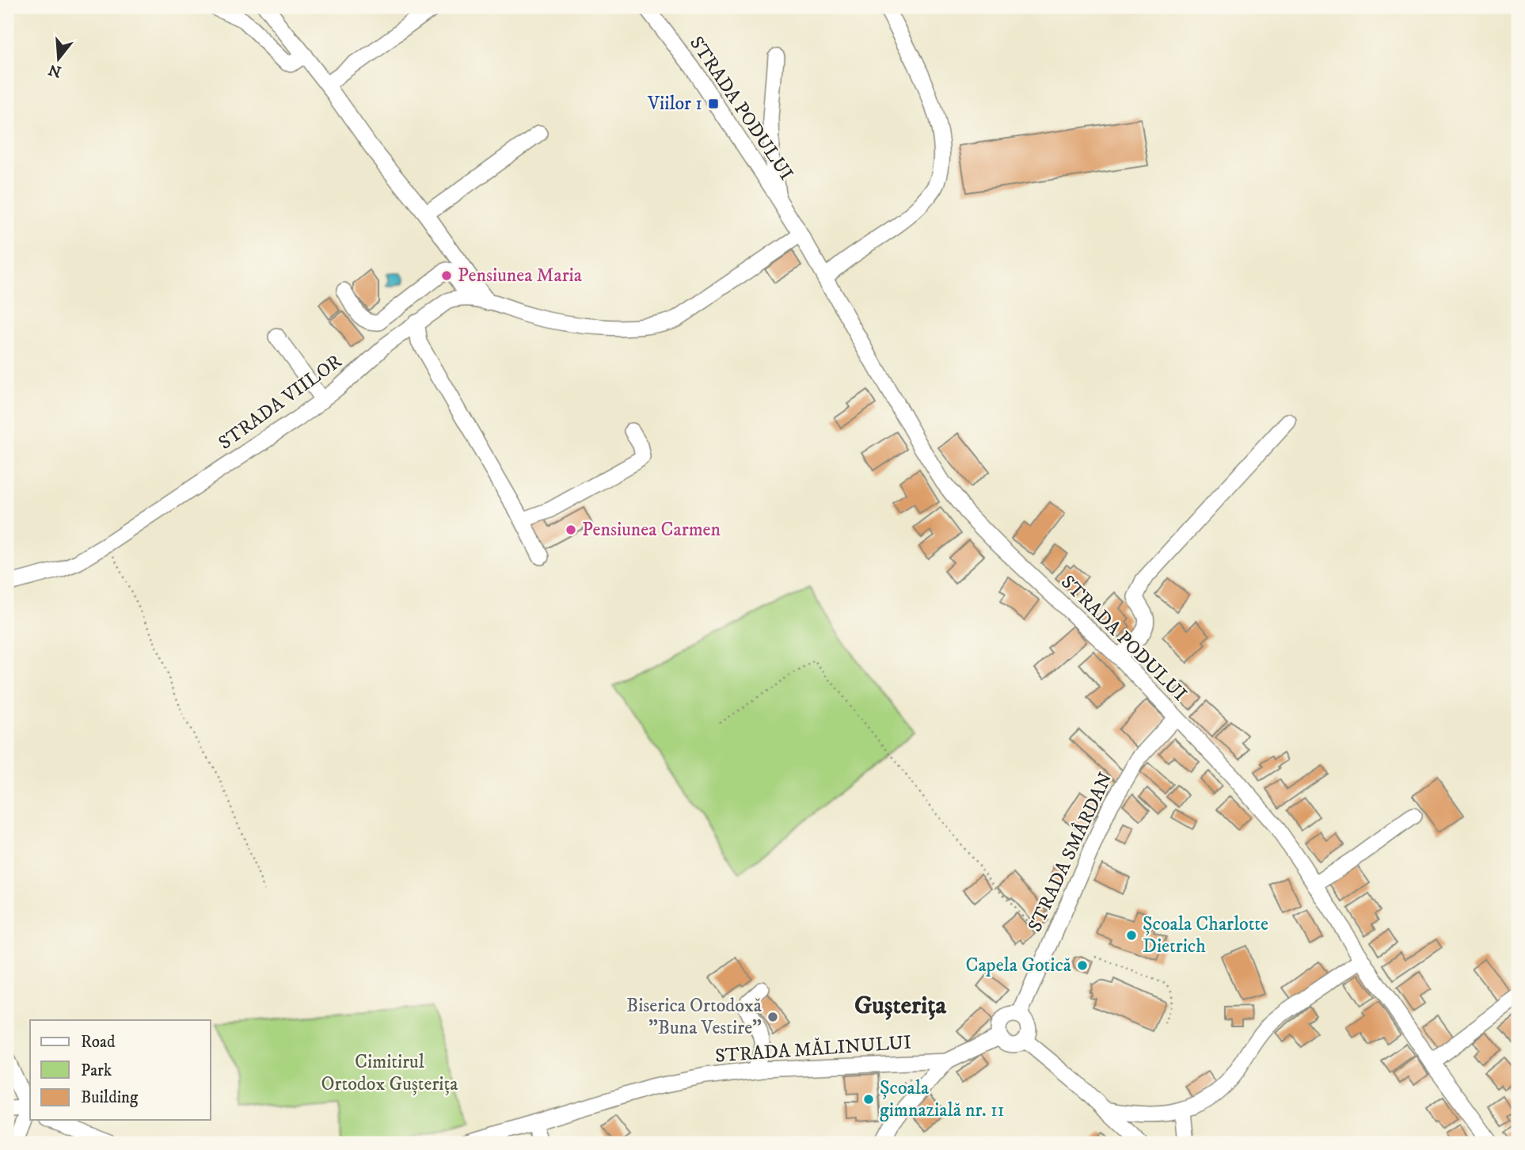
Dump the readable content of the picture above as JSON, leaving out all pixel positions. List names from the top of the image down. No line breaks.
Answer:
{"streets":{"street":["STRADA PODULUI","STRADA VIILOR","STRADA SMÂRDAN","STRADA MĂLINULUI"]},"crossings":[["STRADA PODULUI","STRADA SMÂRDAN"],["STRADA SMÂRDAN","STRADA MĂLINULUI"]],"districts":["Gușterița"],"parks":["Cimitirul Ortodox Gușterița"],"places":{"transit":["Viilor 1"],"other":["Pensiunea Maria","Pensiunea Carmen","Școala Charlotte Dietrich","Capela Gotică","Biserica Ortodoxă \"Buna Vestire\"","Școala gimnazială nr. 11"]},"legend":["Road","Park","Building"],"north":"bottom"}
